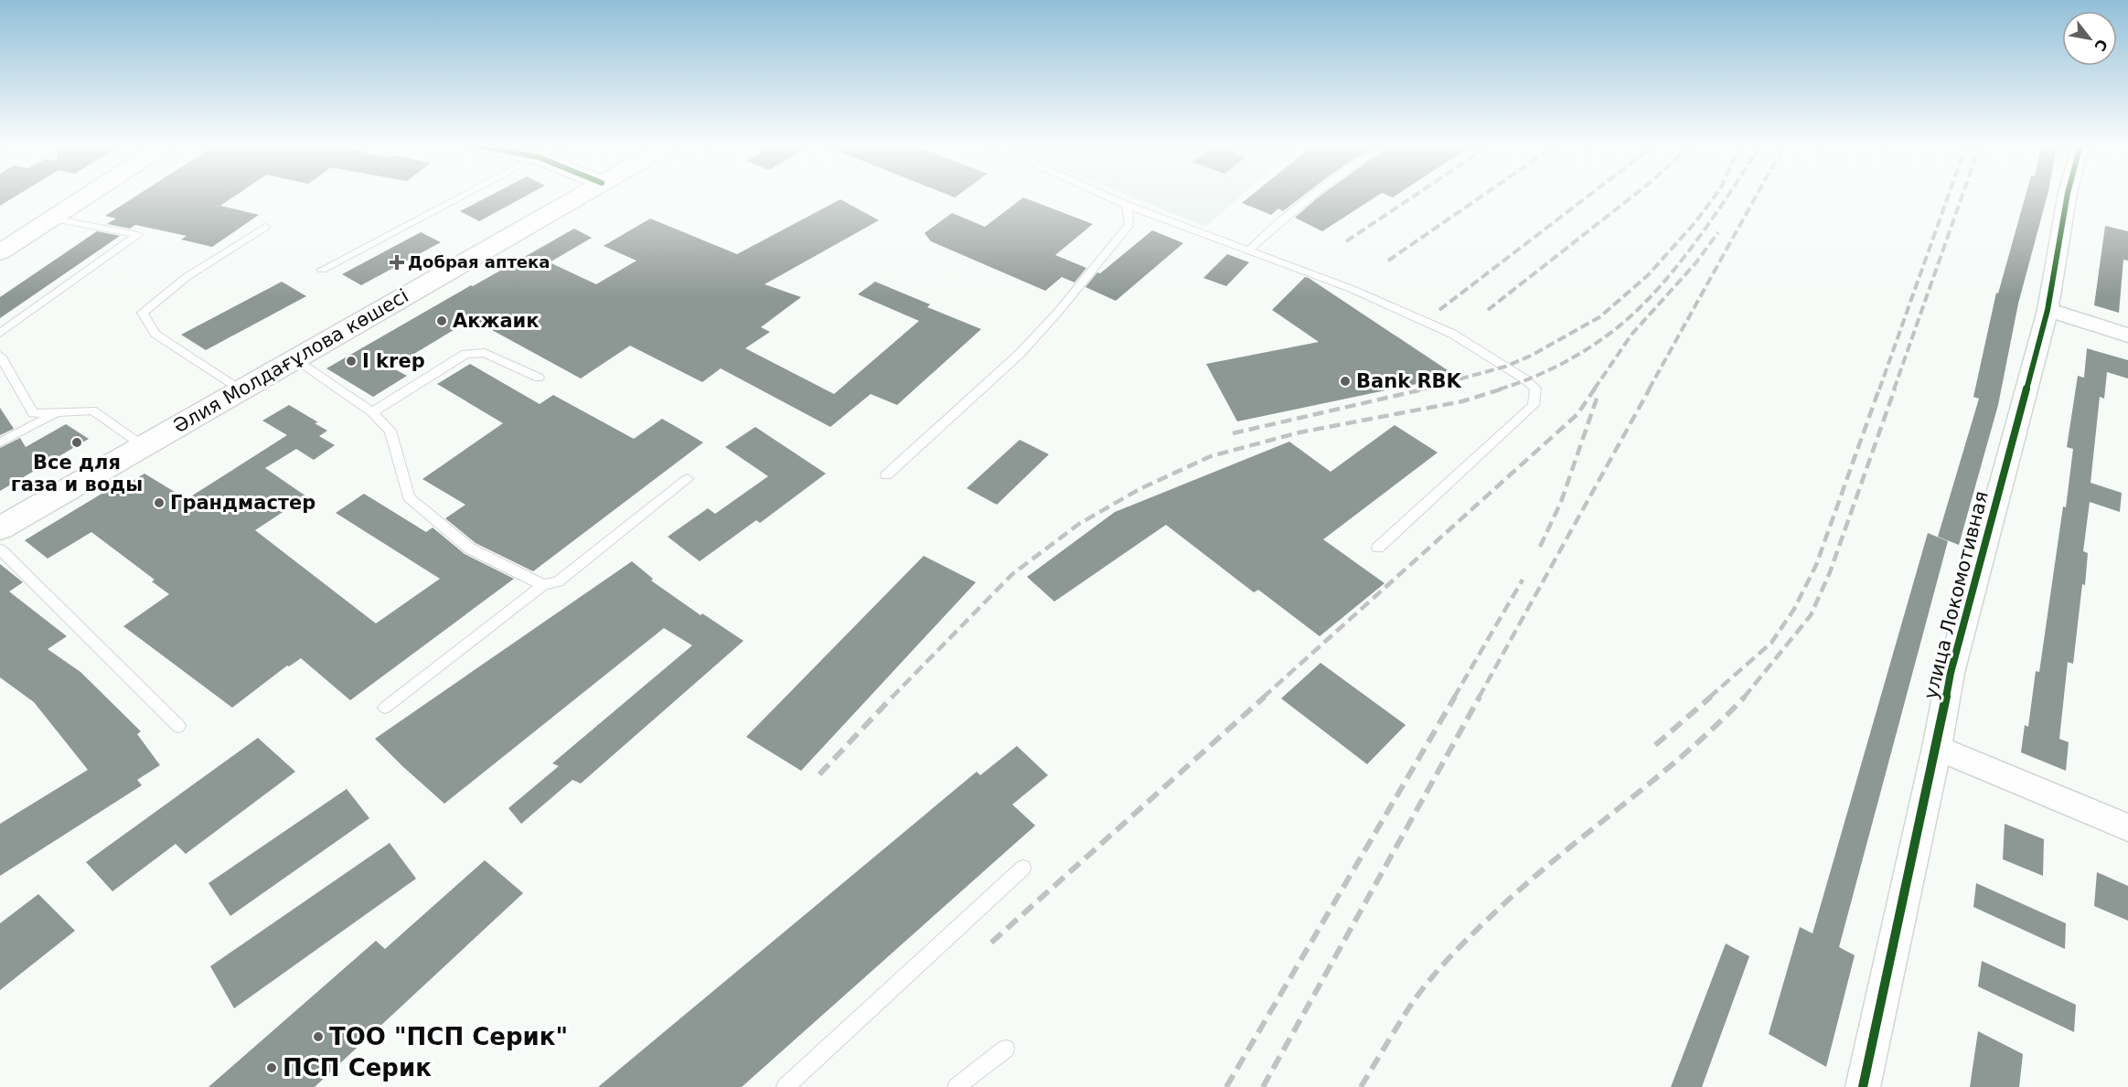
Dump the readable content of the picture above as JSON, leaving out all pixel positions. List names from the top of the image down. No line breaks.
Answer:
{"streets":{"main road":["Әлия Молдағұлова көшесі"],"street":["улица Локомотивная"]},"places":{"health":["Добрая аптека"],"other":["Акжаик","I krep","Bank RBK","Все для газа и воды","Грандмастер","ТОО \"ПСП Серик\"","ПСП Серик"]},"north":"bottom right"}
